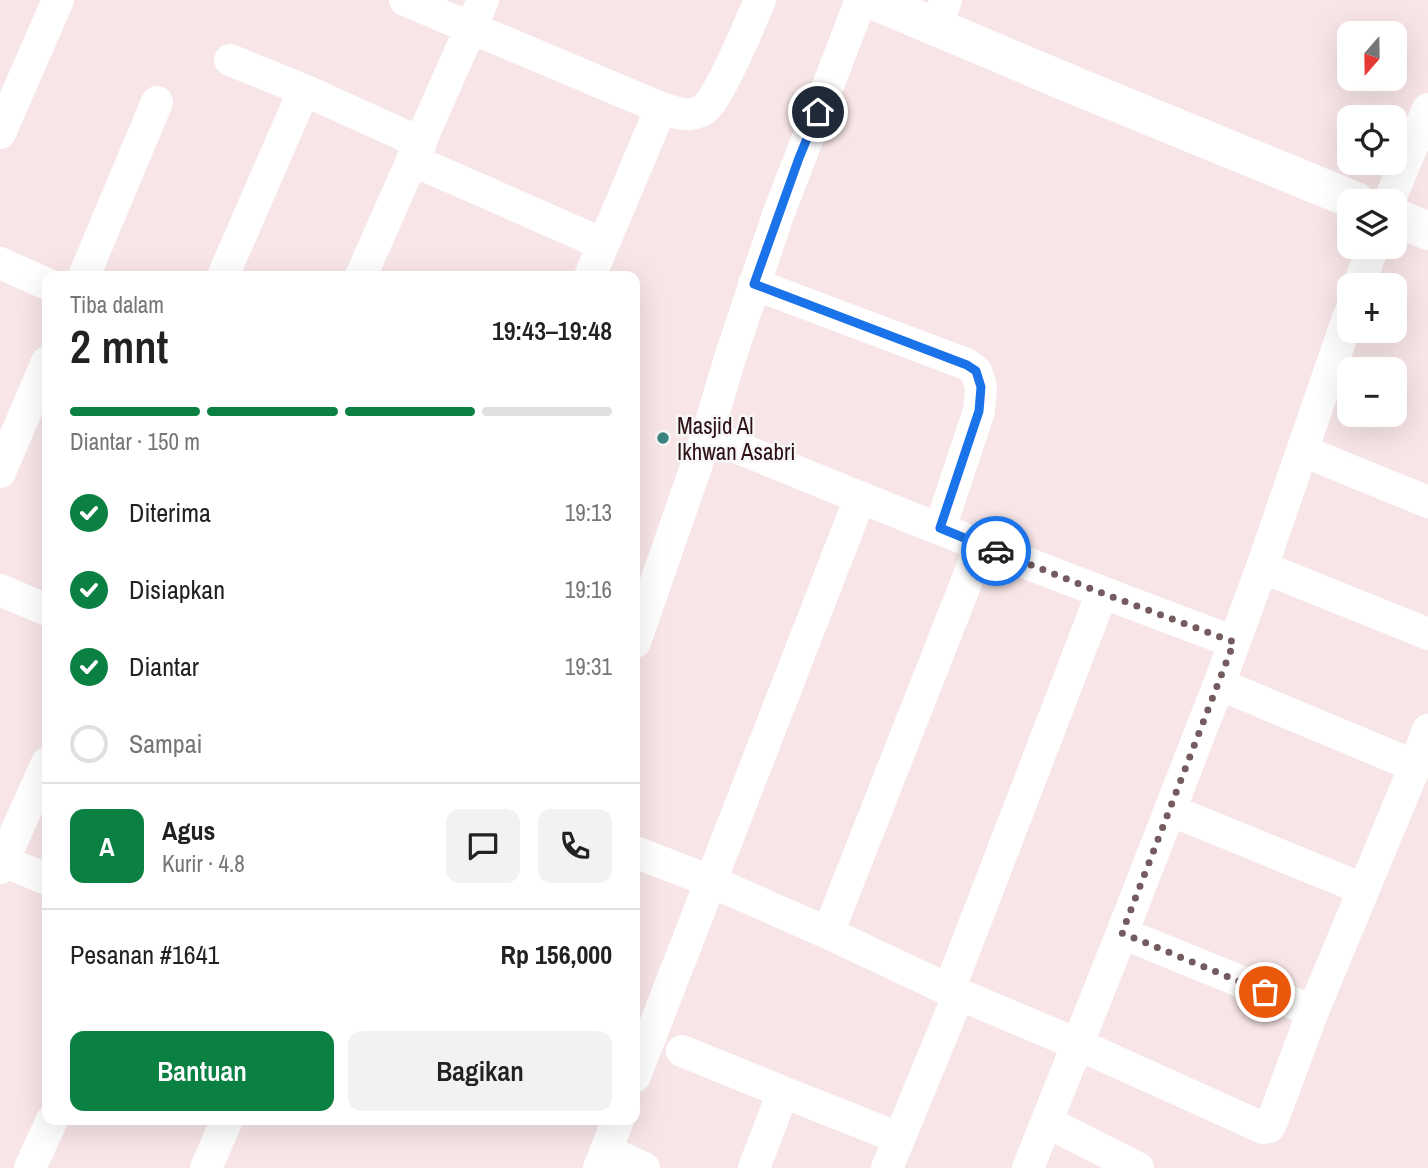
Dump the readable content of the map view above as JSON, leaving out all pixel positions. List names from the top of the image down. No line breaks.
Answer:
{"places":["Masjid Al Ikhwan Asabri"],"north":"bottom","page":{"map_buttons":["+","−"],"heading":["2 mnt","Tiba dalam","19:43–19:48"],"panel":["Agus","Kurir · 4.8","Pesanan #1641","Rp 156,000"],"bar":"Diantar · 150 m","list":[["Diterima","19:13"],["Disiapkan","19:16"],["Diantar","19:31"],"Sampai"],"round":"A","buttons":["Bantuan","Bagikan"]}}
